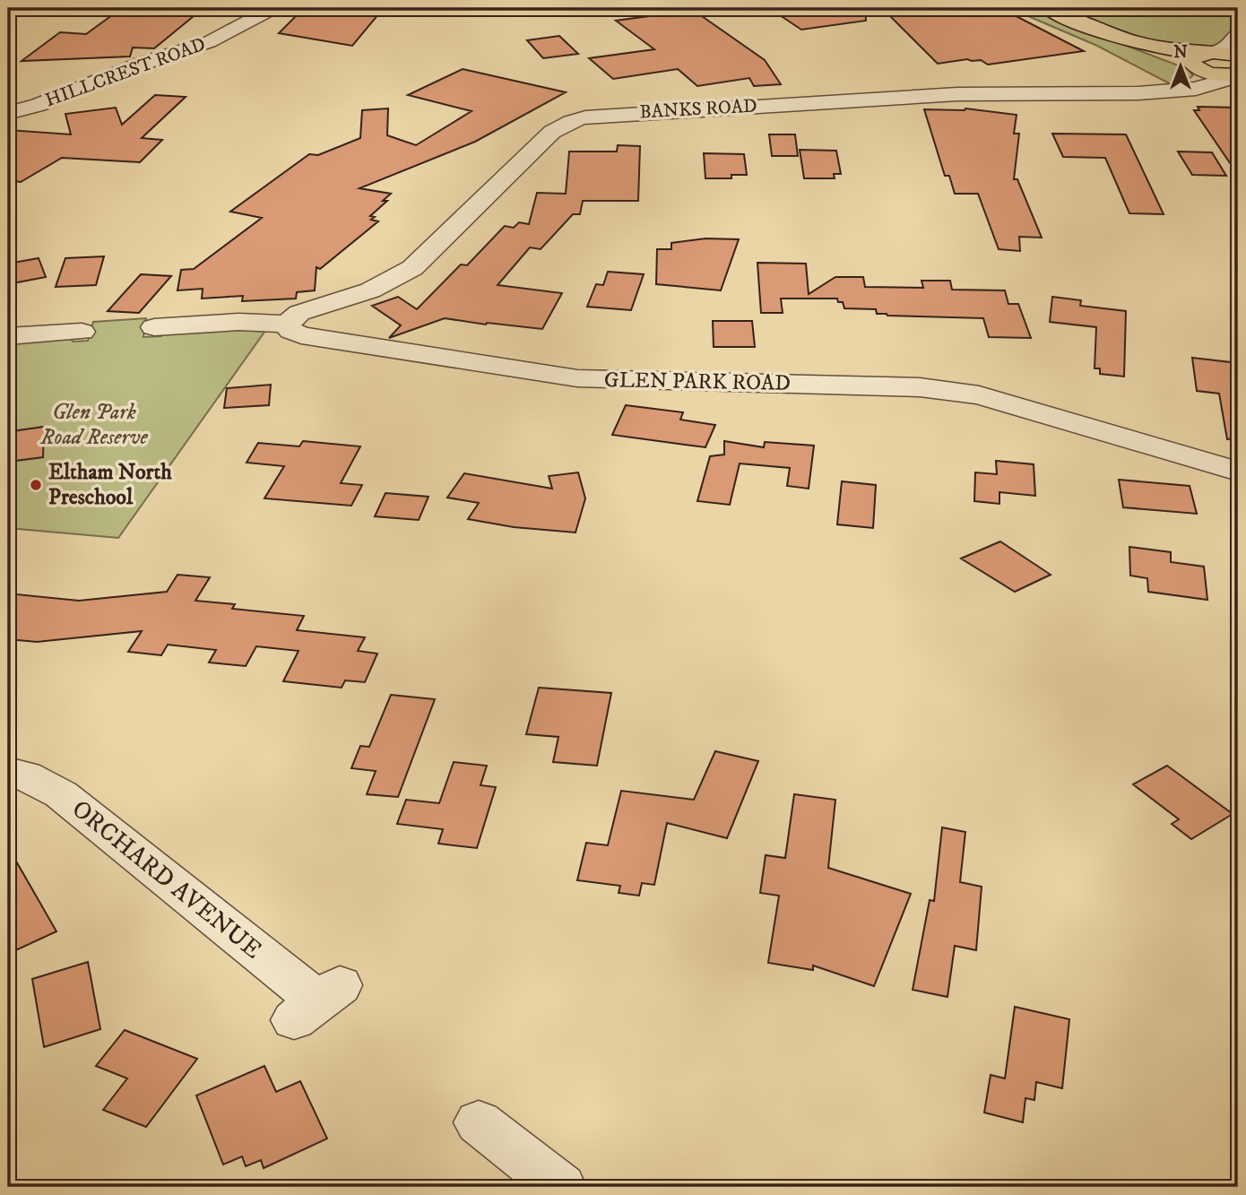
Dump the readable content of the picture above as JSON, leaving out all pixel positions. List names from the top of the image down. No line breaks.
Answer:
{"streets":{"street":["HILLCREST ROAD","BANKS ROAD","GLEN PARK ROAD","ORCHARD AVENUE"]},"crossings":[["BANKS ROAD","GLEN PARK ROAD"]],"parks":["Glen Park Road Reserve"],"places":["Eltham North Preschool"],"north":"top"}
